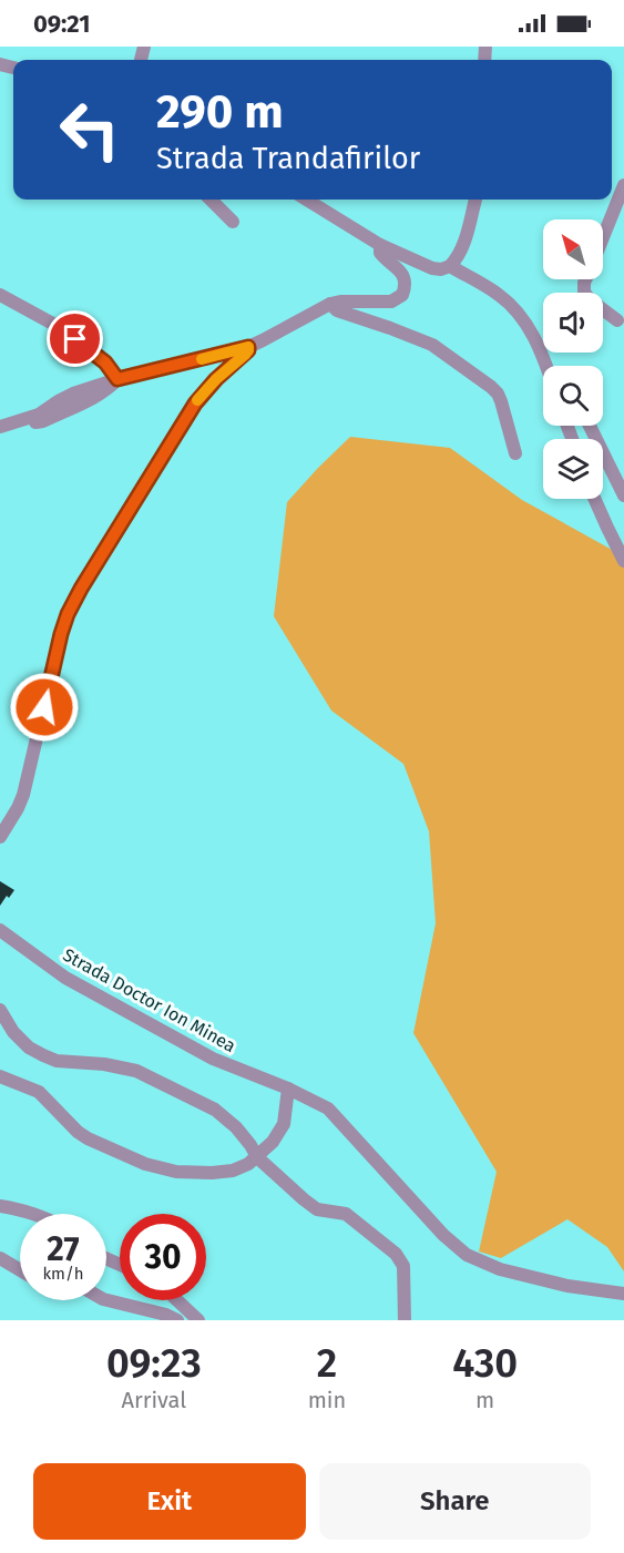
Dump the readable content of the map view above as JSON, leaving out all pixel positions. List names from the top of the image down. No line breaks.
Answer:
{"streets":{"street":["Strada Doctor Ion Minea"]},"north":"top left","page":{"status":"09:21","turn":["290 m","Strada Trandafirilor"],"speed":"27 km/h","limit":"30","eta":["09:23","Arrival","2","min","430","m"],"buttons":["Exit","Share"]}}
